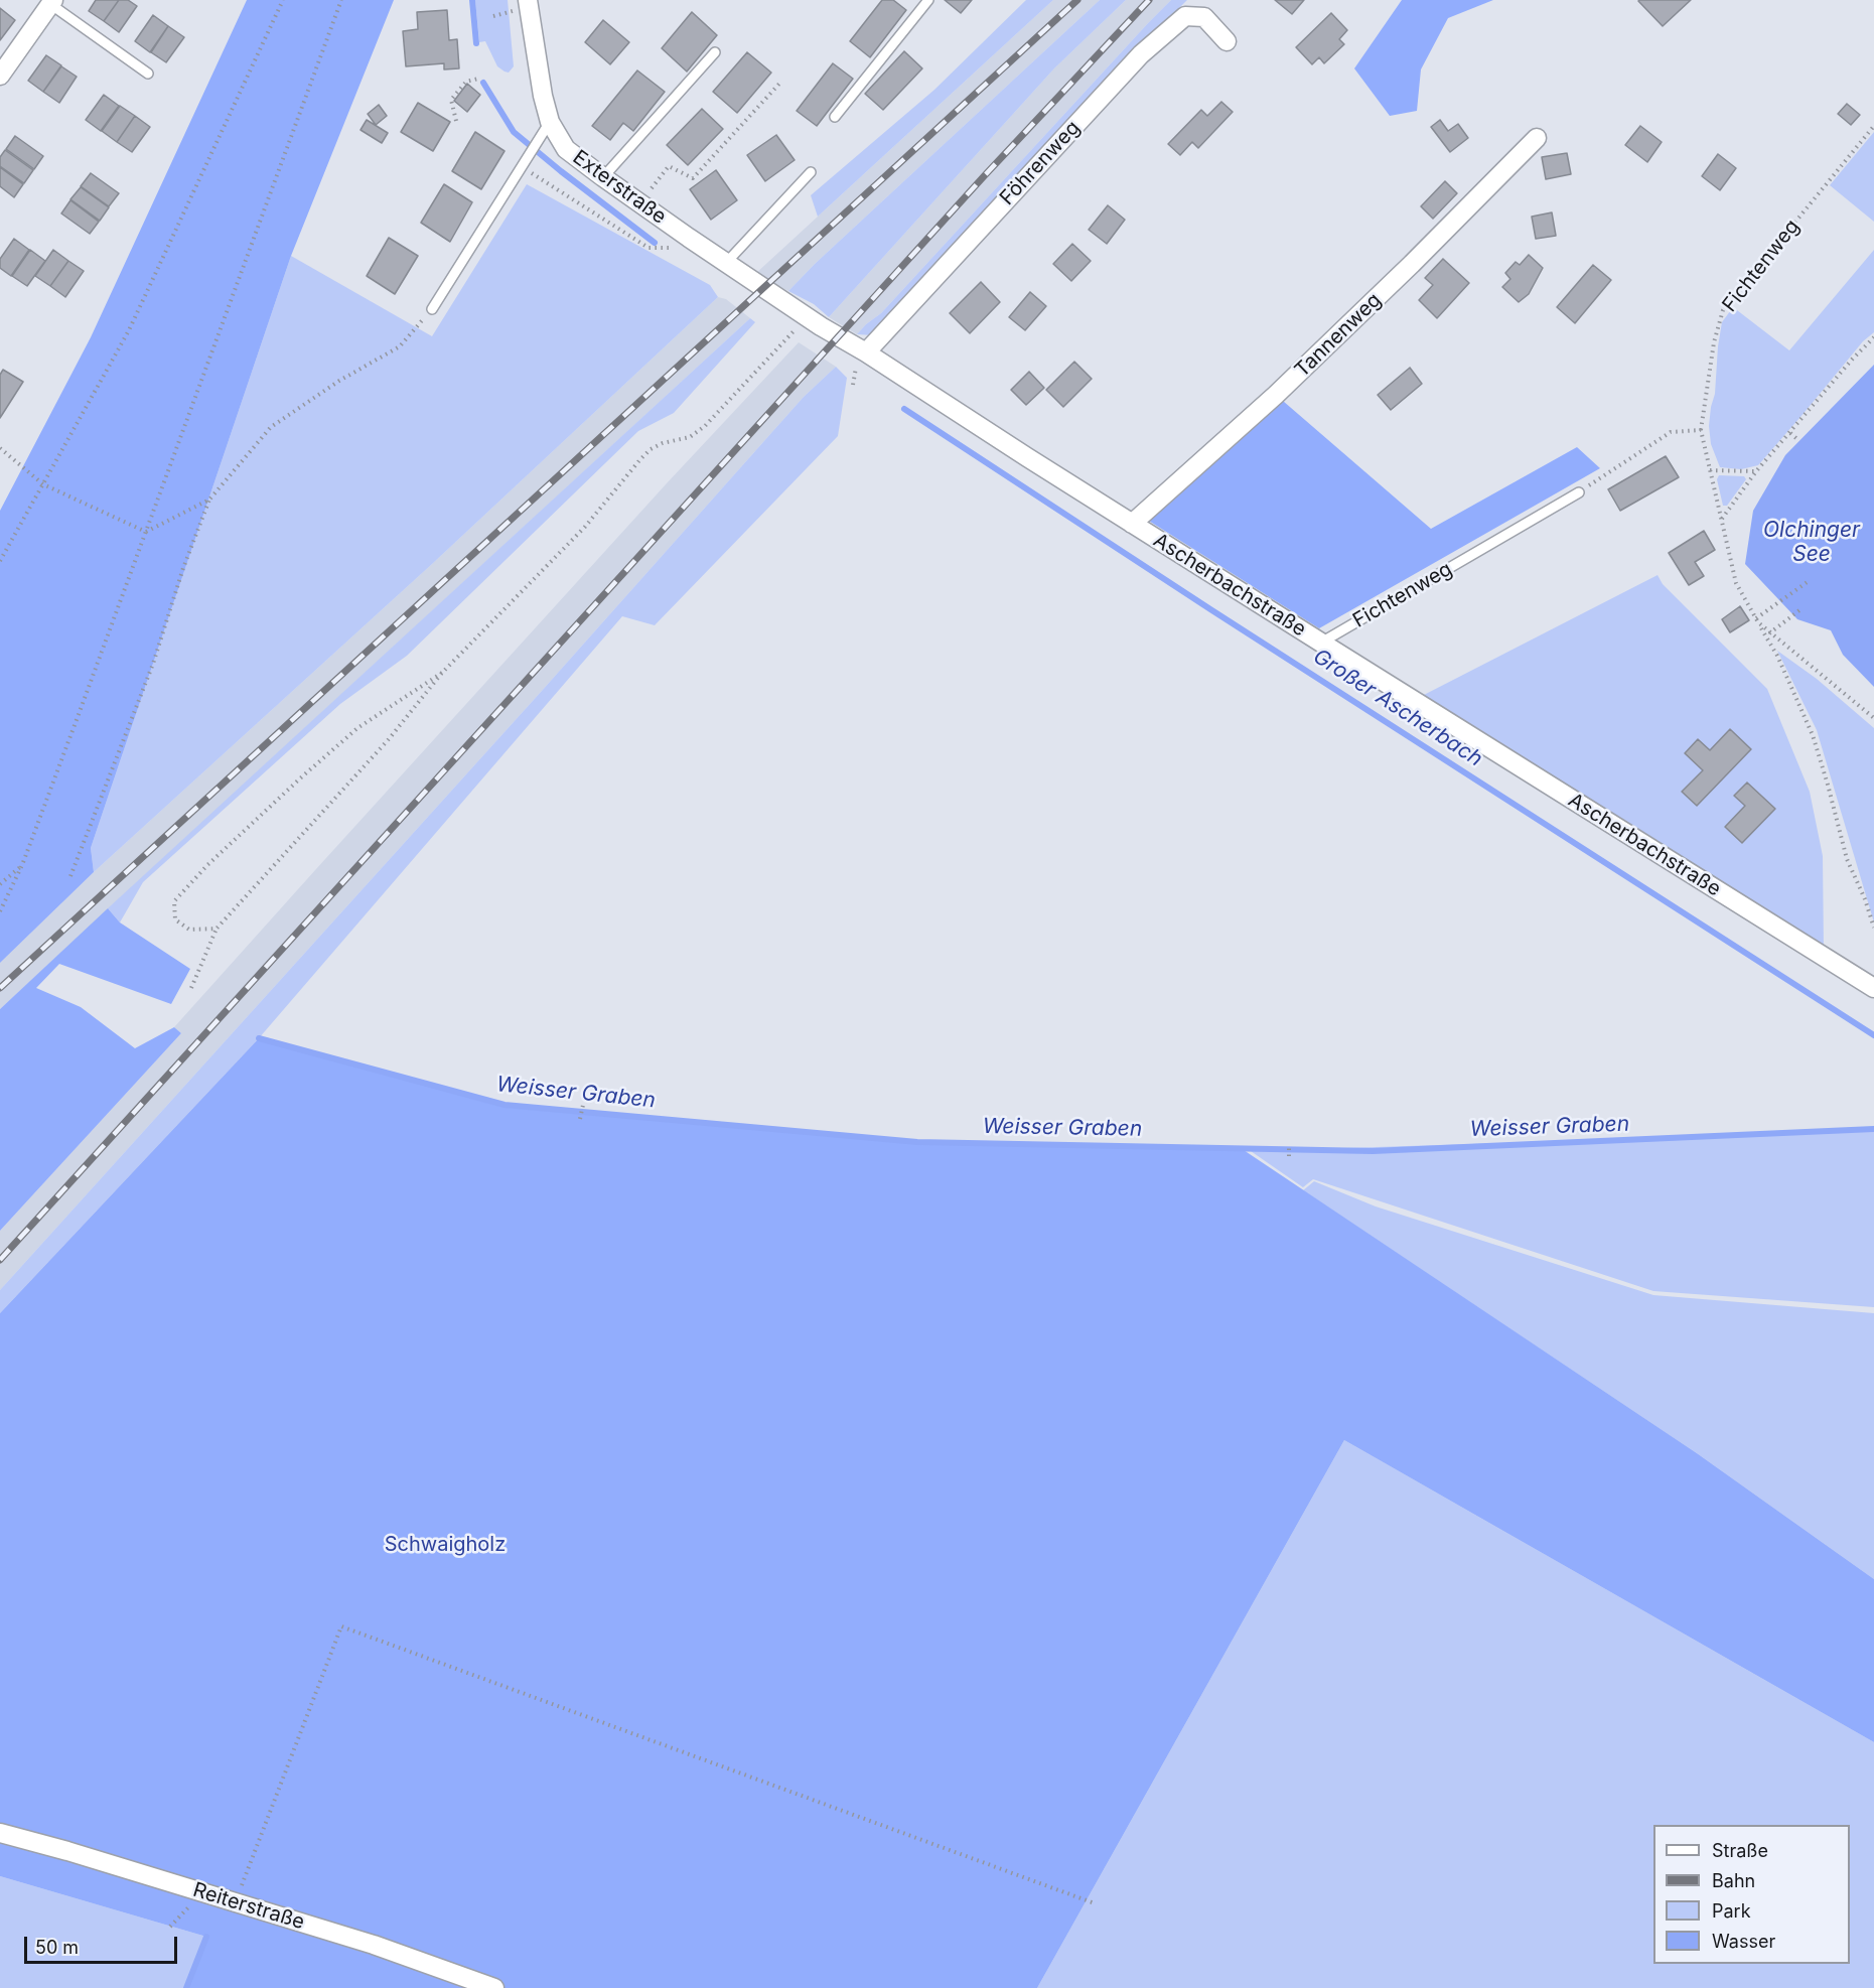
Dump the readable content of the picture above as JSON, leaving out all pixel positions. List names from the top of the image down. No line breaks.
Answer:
{"streets":{"street":["Föhrenweg","Exterstraße","Tannenweg","Ascherbachstraße","Reiterstraße"],"lane":["Fichtenweg"]},"crossings":[["Föhrenweg","Ascherbachstraße"],["Exterstraße","Ascherbachstraße"],["Fichtenweg","Ascherbachstraße"],["Tannenweg","Ascherbachstraße"]],"water":["Olchinger See","Großer Ascherbach","Weisser Graben"],"parks":["Schwaigholz"],"legend":["Straße","Bahn","Park","Wasser"],"scale_bar":"50 m"}
